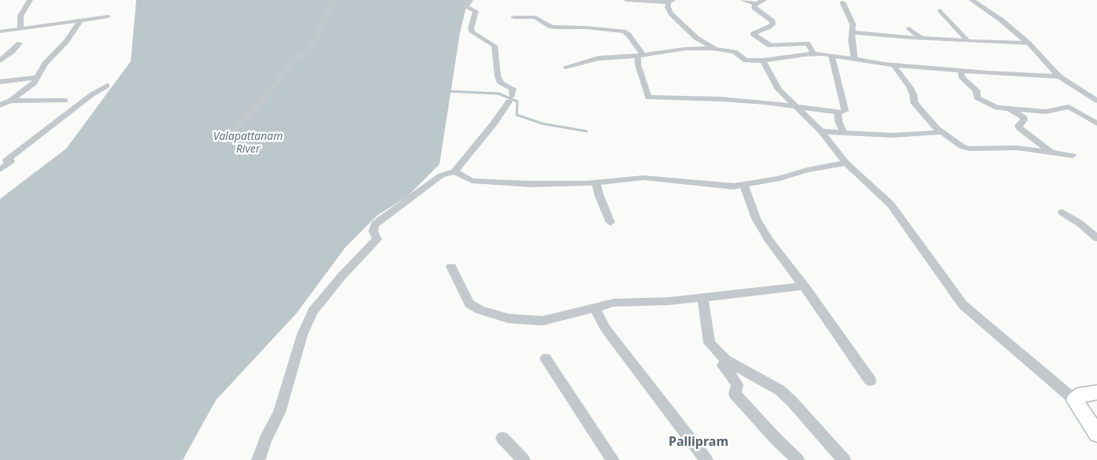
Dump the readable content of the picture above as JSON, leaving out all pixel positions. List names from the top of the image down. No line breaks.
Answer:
{"districts":["Pallipram"],"water":["Valapattanam River"]}
